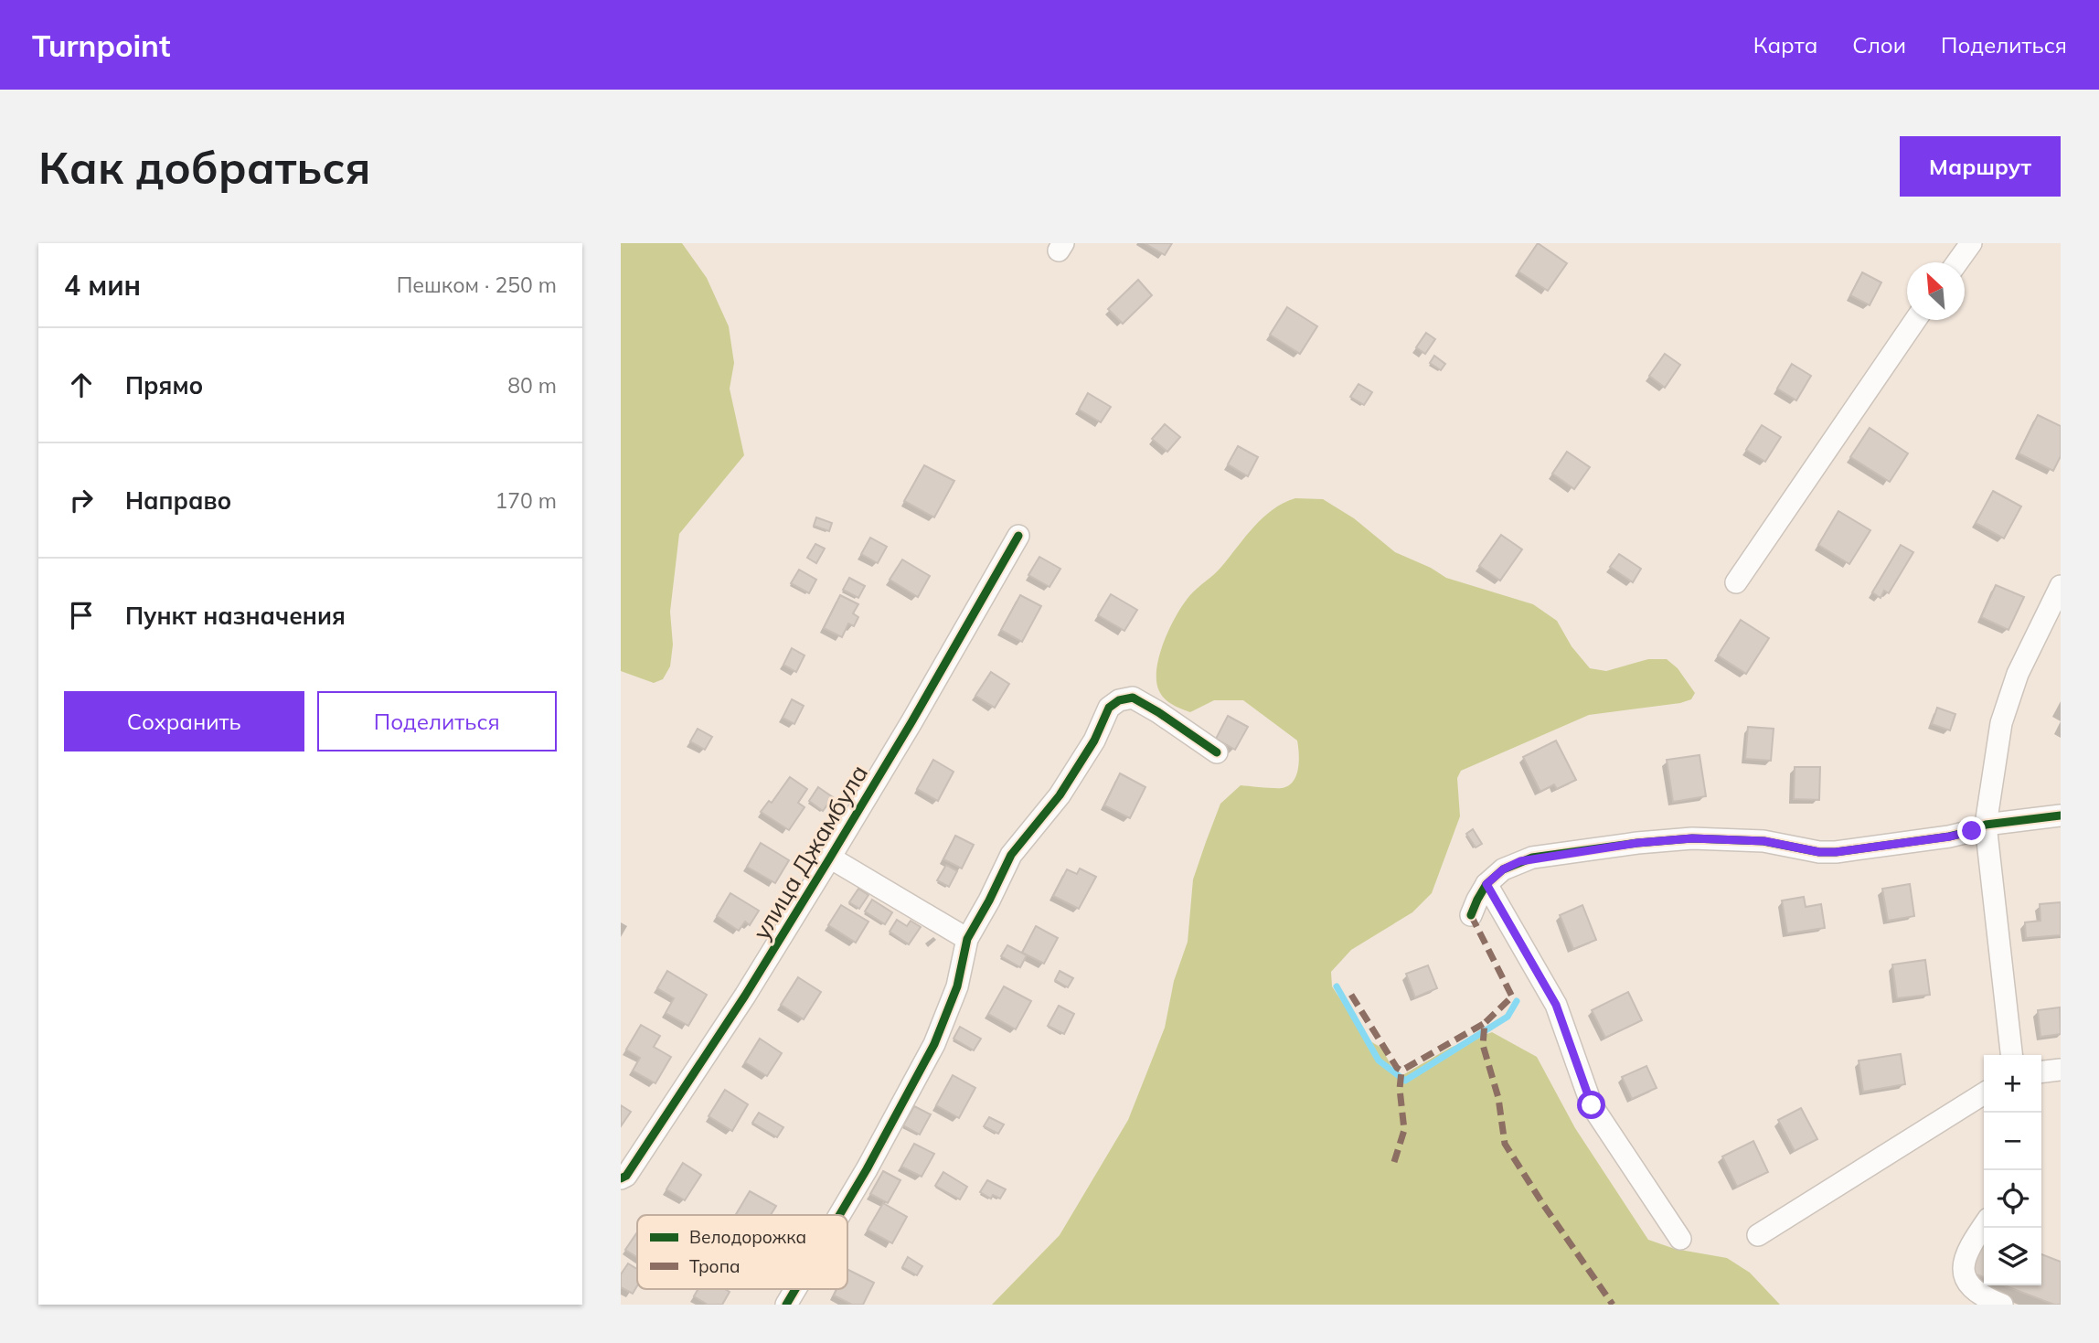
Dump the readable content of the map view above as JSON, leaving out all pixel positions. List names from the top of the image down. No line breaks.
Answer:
{"streets":{"street":["улица Джамбула"]},"legend":["Велодорожка","Тропа"],"north":"top left","page":{"header":"Turnpoint","nav":["Карта","Слои","Поделиться"],"buttons":["Маршрут",["Сохранить","Поделиться"]],"title":"Как добраться","heading":["4 мин","Пешком · 250 m"],"list":[["Прямо","80 m"],["Направо","170 m"],"Пункт назначения"],"map_buttons":["+","−"]}}
